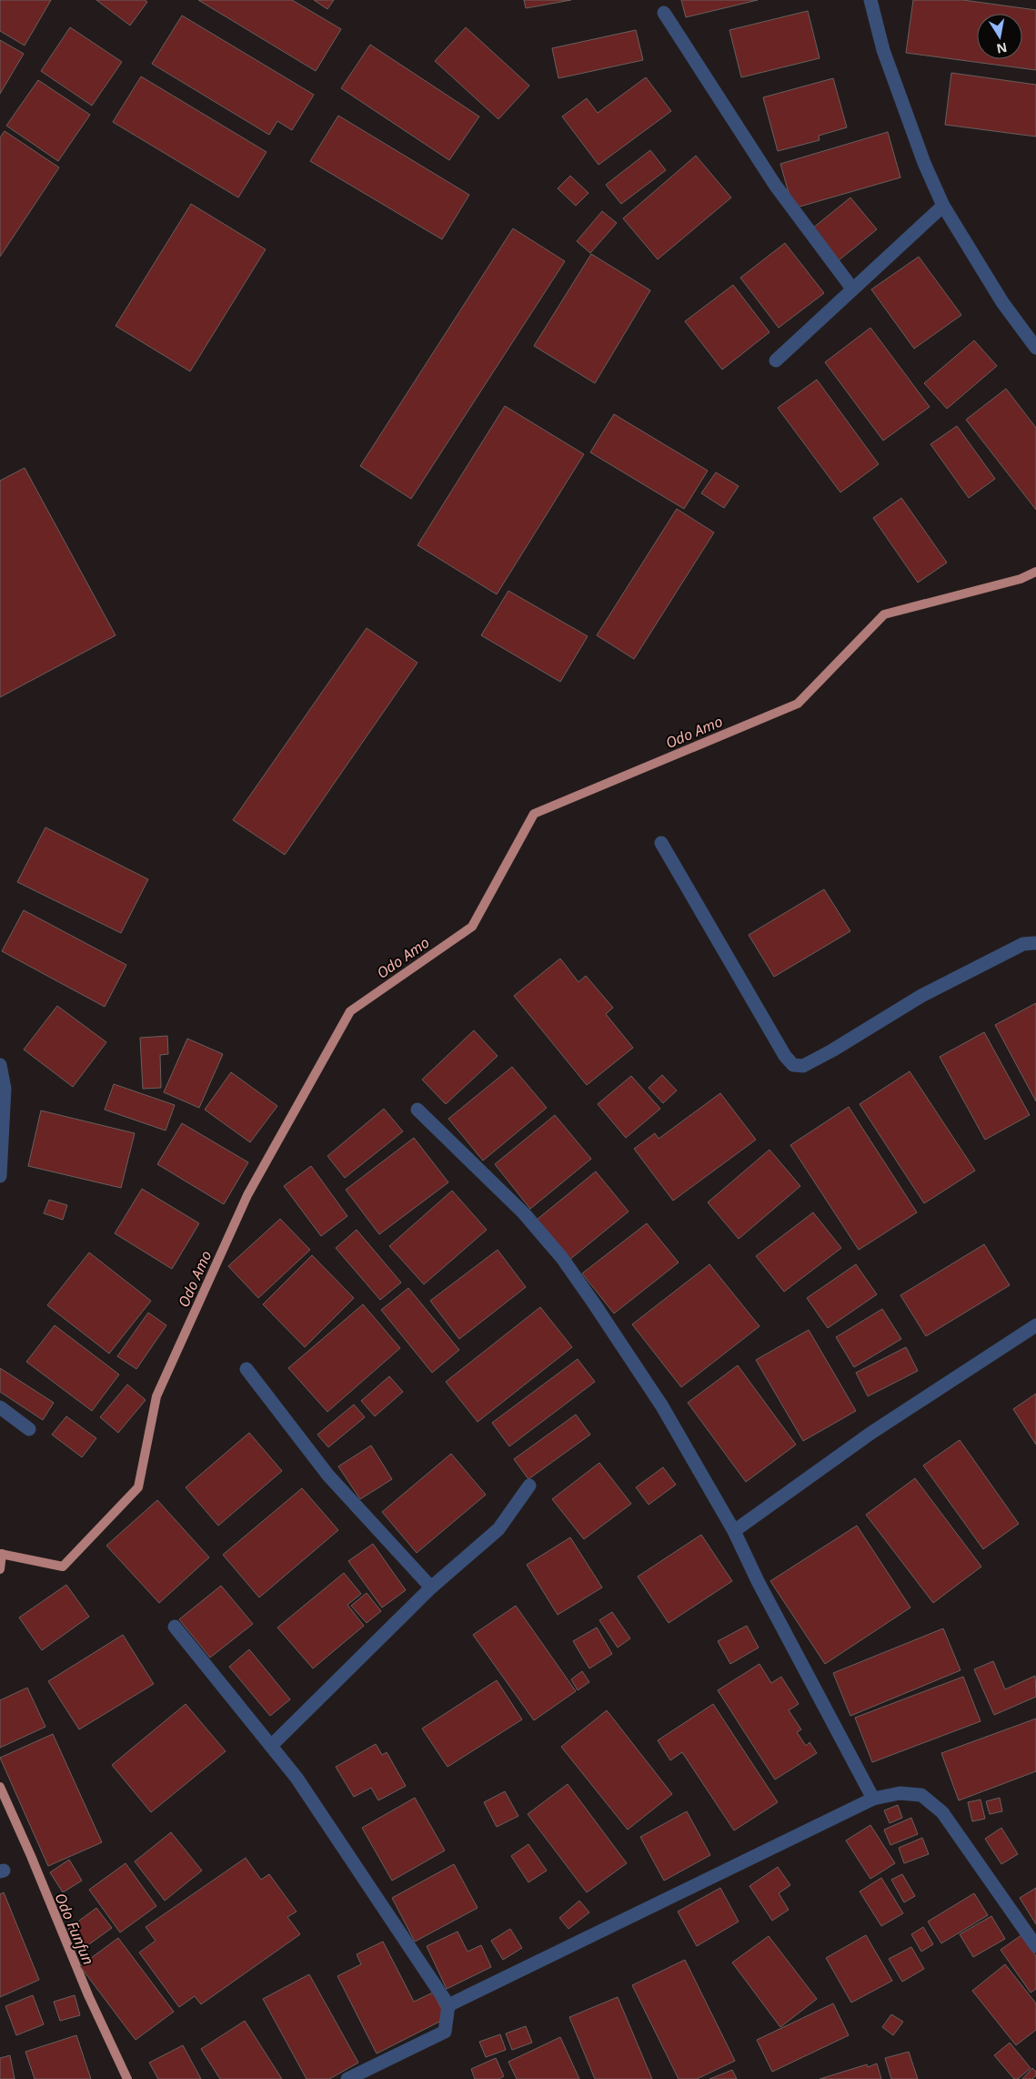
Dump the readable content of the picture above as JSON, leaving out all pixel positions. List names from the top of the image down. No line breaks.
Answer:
{"water":["Odo Amo","Odo Funfun"],"north":"bottom"}
